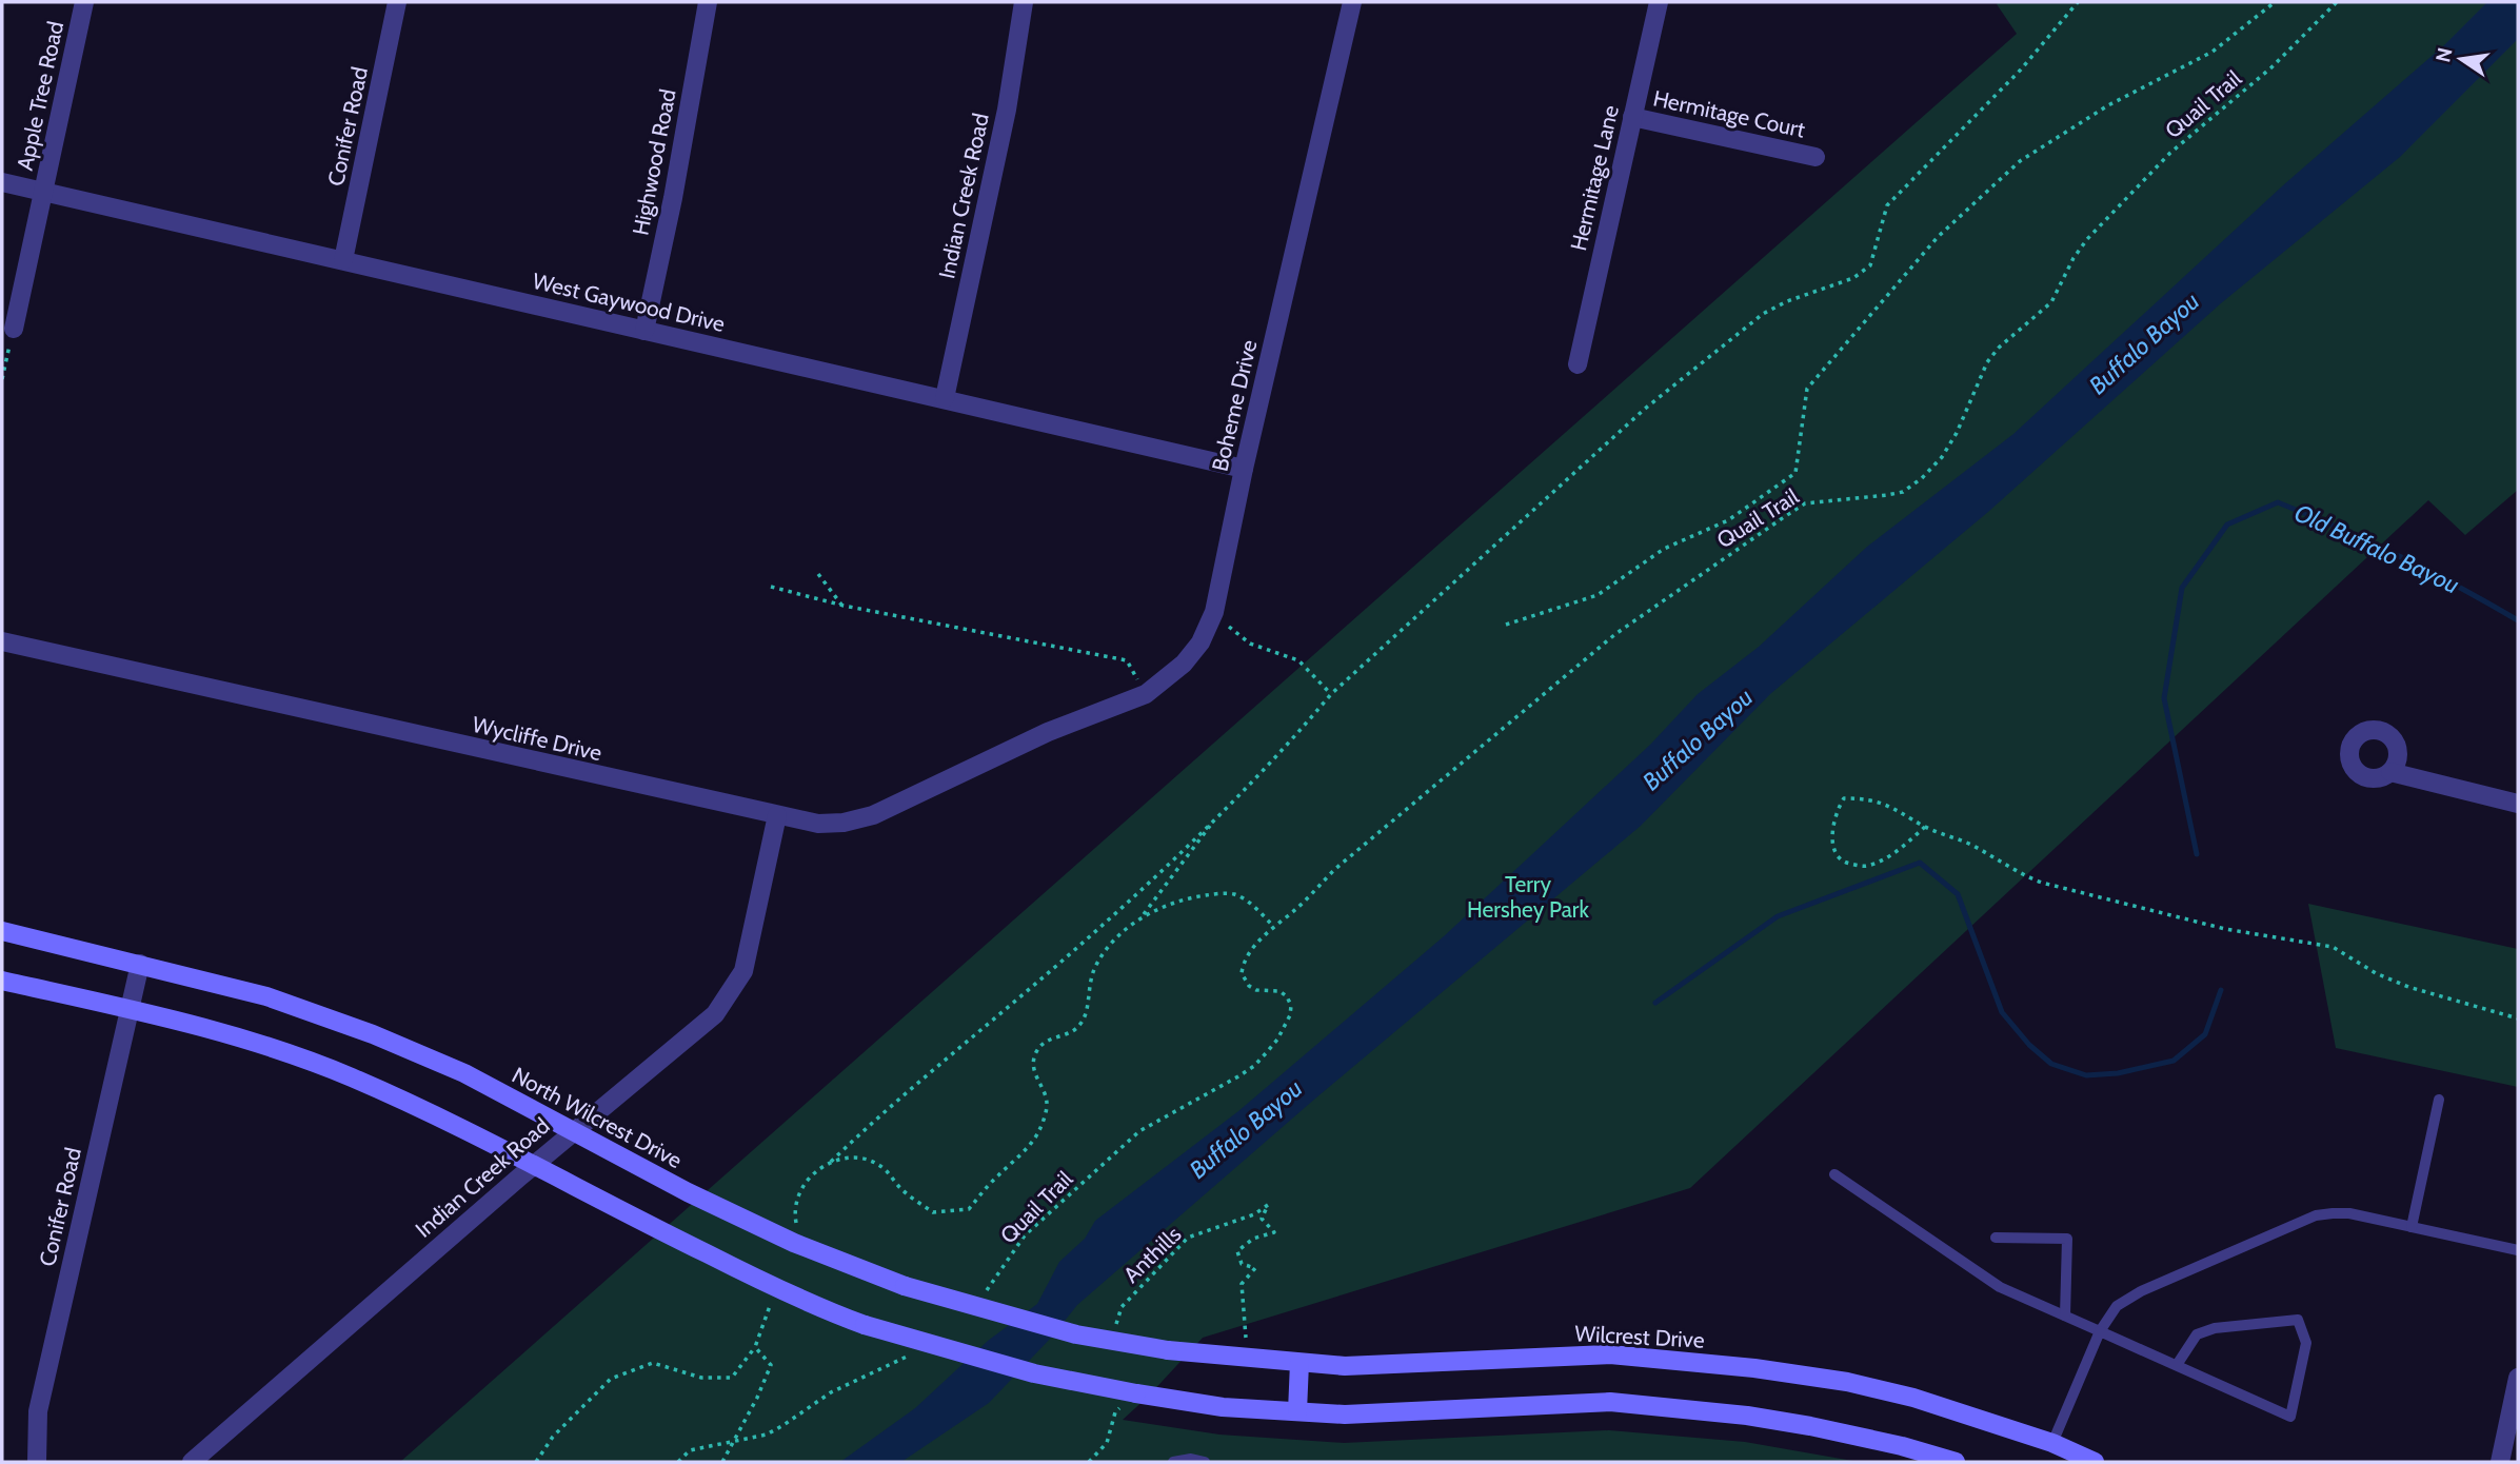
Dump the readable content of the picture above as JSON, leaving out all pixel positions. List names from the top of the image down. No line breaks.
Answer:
{"streets":{"main road":["North Wilcrest Drive","Wilcrest Drive"],"street":["Apple Tree Road","Hermitage Court","Conifer Road","Highwood Road","Hermitage Lane","Indian Creek Road","West Gaywood Drive","Boheme Drive","Wycliffe Drive"],"path":["Quail Trail","Anthills"]},"crossings":[["Apple Tree Road","West Gaywood Drive"],["Hermitage Court","Hermitage Lane"],["Conifer Road","West Gaywood Drive"],["Conifer Road","North Wilcrest Drive"],["Highwood Road","West Gaywood Drive"],["Indian Creek Road","West Gaywood Drive"],["Indian Creek Road","Wycliffe Drive"],["Indian Creek Road","North Wilcrest Drive"],["West Gaywood Drive","Boheme Drive"],["Boheme Drive","Wycliffe Drive"],["North Wilcrest Drive","Wilcrest Drive"],["Anthills","Wilcrest Drive"]],"water":["Buffalo Bayou","Old Buffalo Bayou"],"parks":["Terry Hershey Park"],"north":"left"}
